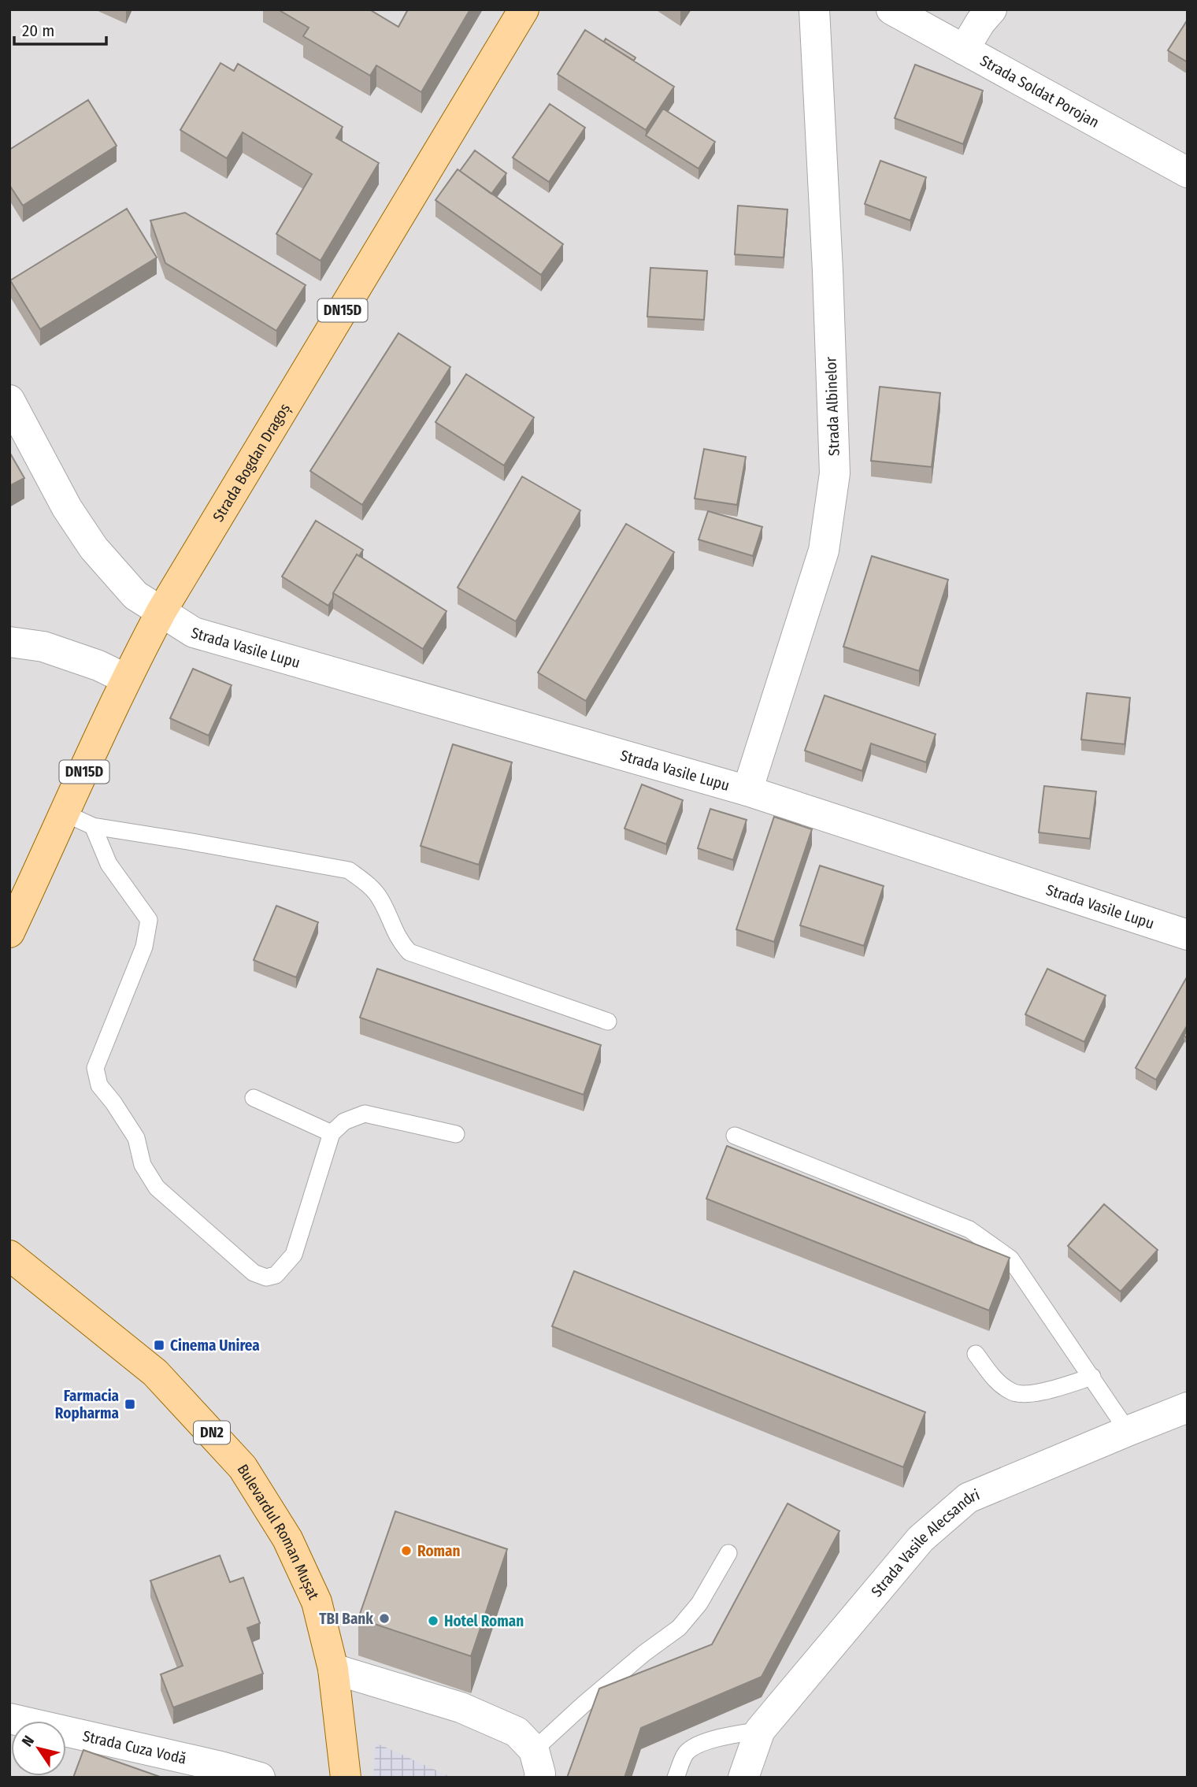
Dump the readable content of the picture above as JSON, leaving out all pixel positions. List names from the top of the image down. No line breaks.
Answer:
{"streets":{"main road":["DN15D","Strada Bogdan Dragoș","DN2","Bulevardul Roman Mușat"],"street":["Strada Soldat Porojan","Strada Albinelor","Strada Vasile Lupu","Strada Vasile Alecsandri","Strada Cuza Vodă"]},"crossings":[["Strada Albinelor","Strada Vasile Lupu"],["Strada Bogdan Dragoș","Strada Vasile Lupu"]],"places":{"transit":["Cinema Unirea","Farmacia Ropharma"],"other":["Roman","TBI Bank","Hotel Roman"]},"scale_bar":"20 m","north":"top left"}
